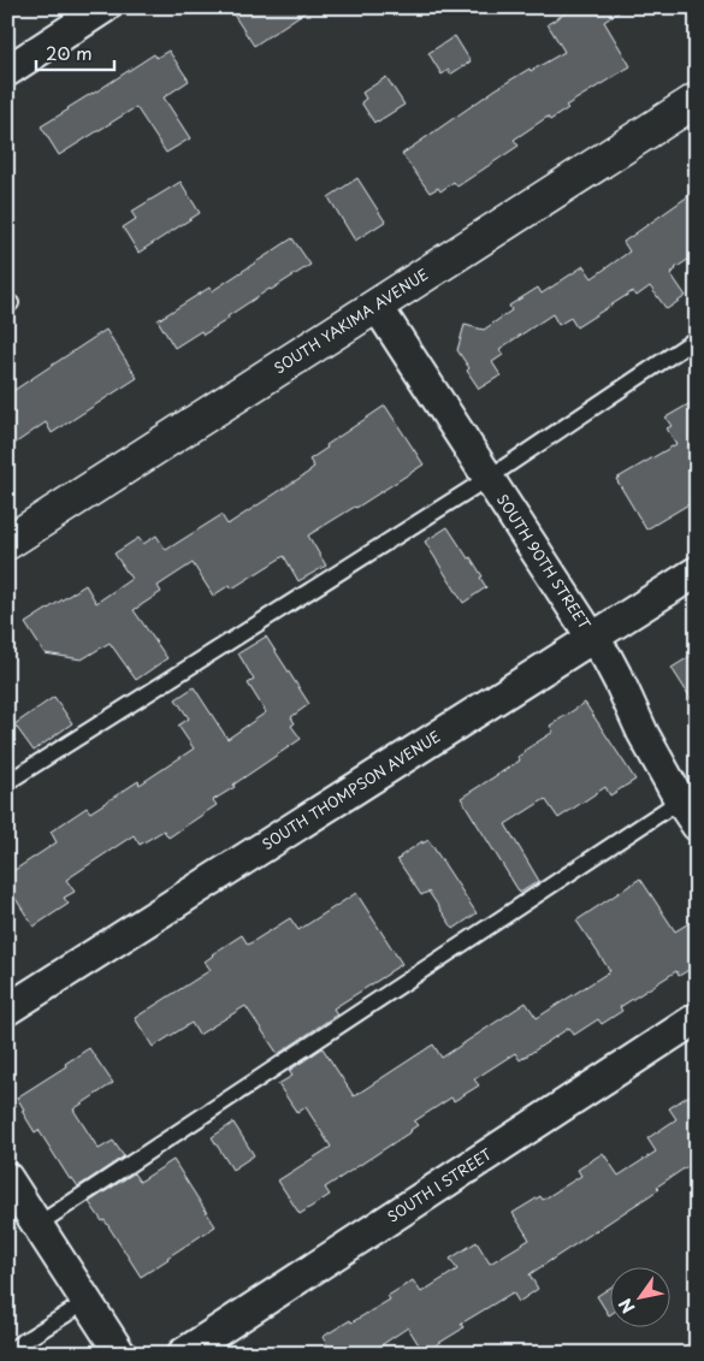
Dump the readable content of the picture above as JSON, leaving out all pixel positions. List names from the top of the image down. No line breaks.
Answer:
{"streets":{"main road":["SOUTH YAKIMA AVENUE"],"street":["SOUTH 90TH STREET","SOUTH THOMPSON AVENUE","SOUTH I STREET"]},"crossings":[["SOUTH YAKIMA AVENUE","SOUTH 90TH STREET"],["SOUTH 90TH STREET","SOUTH THOMPSON AVENUE"]],"scale_bar":"20 m","north":"bottom left"}
